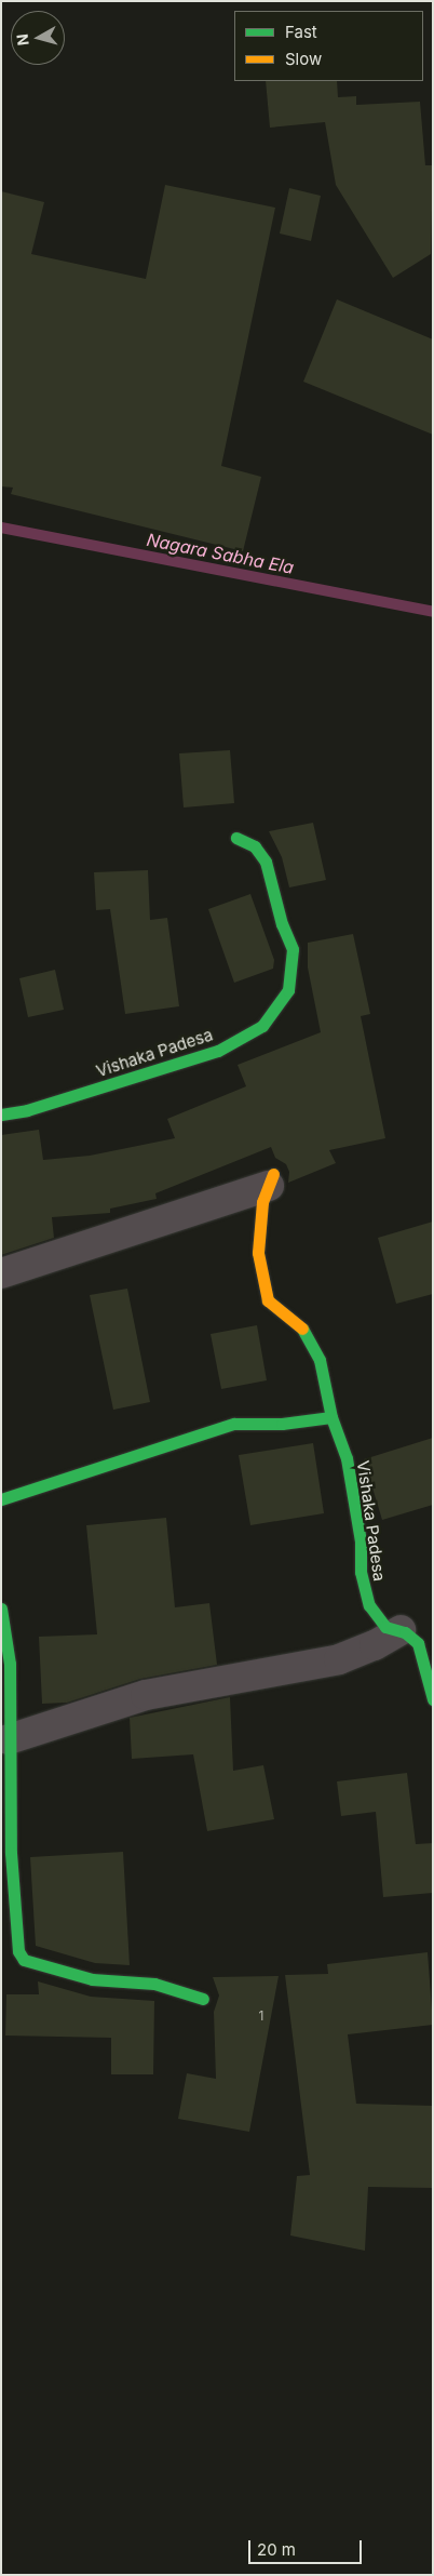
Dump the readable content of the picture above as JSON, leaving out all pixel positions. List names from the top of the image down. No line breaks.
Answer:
{"streets":{"street":["Vishaka Padesa"]},"water":["Nagara Sabha Ela"],"house_numbers":["1"],"legend":["Fast","Slow"],"scale_bar":"20 m","north":"left"}
